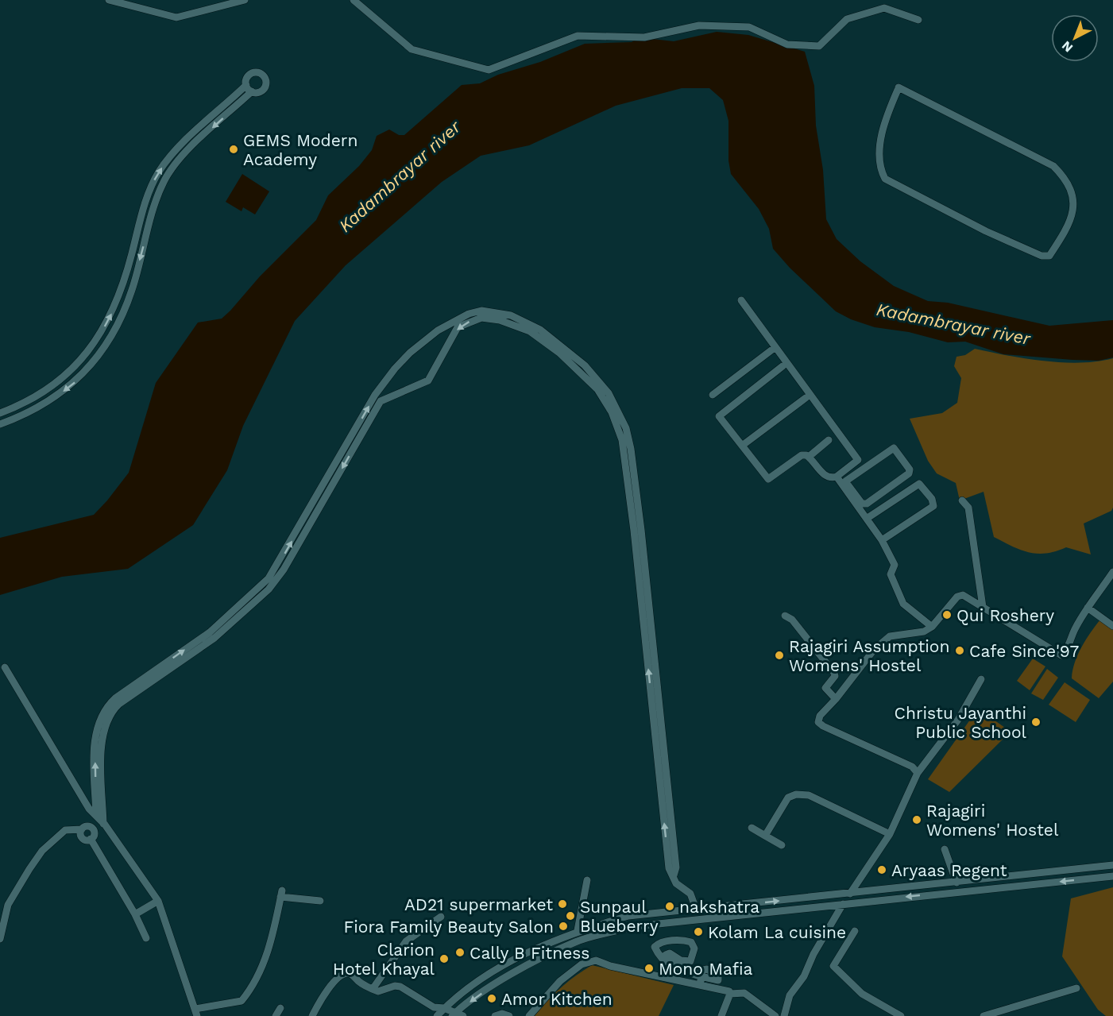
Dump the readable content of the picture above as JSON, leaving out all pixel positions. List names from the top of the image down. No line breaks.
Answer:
{"water":["Kadambrayar river"],"places":["GEMS Modern Academy","Qui Roshery","Cafe Since'97","Rajagiri Assumption Womens' Hostel","Christu Jayanthi Public School","Rajagiri Womens' Hostel","Aryaas Regent","AD21 supermarket","nakshatra","Sunpaul Blueberry","Fiora Family Beauty Salon","Kolam La cuisine","Cally B Fitness","Clarion Hotel Khayal","Mono Mafia","Amor Kitchen"],"north":"bottom left"}
